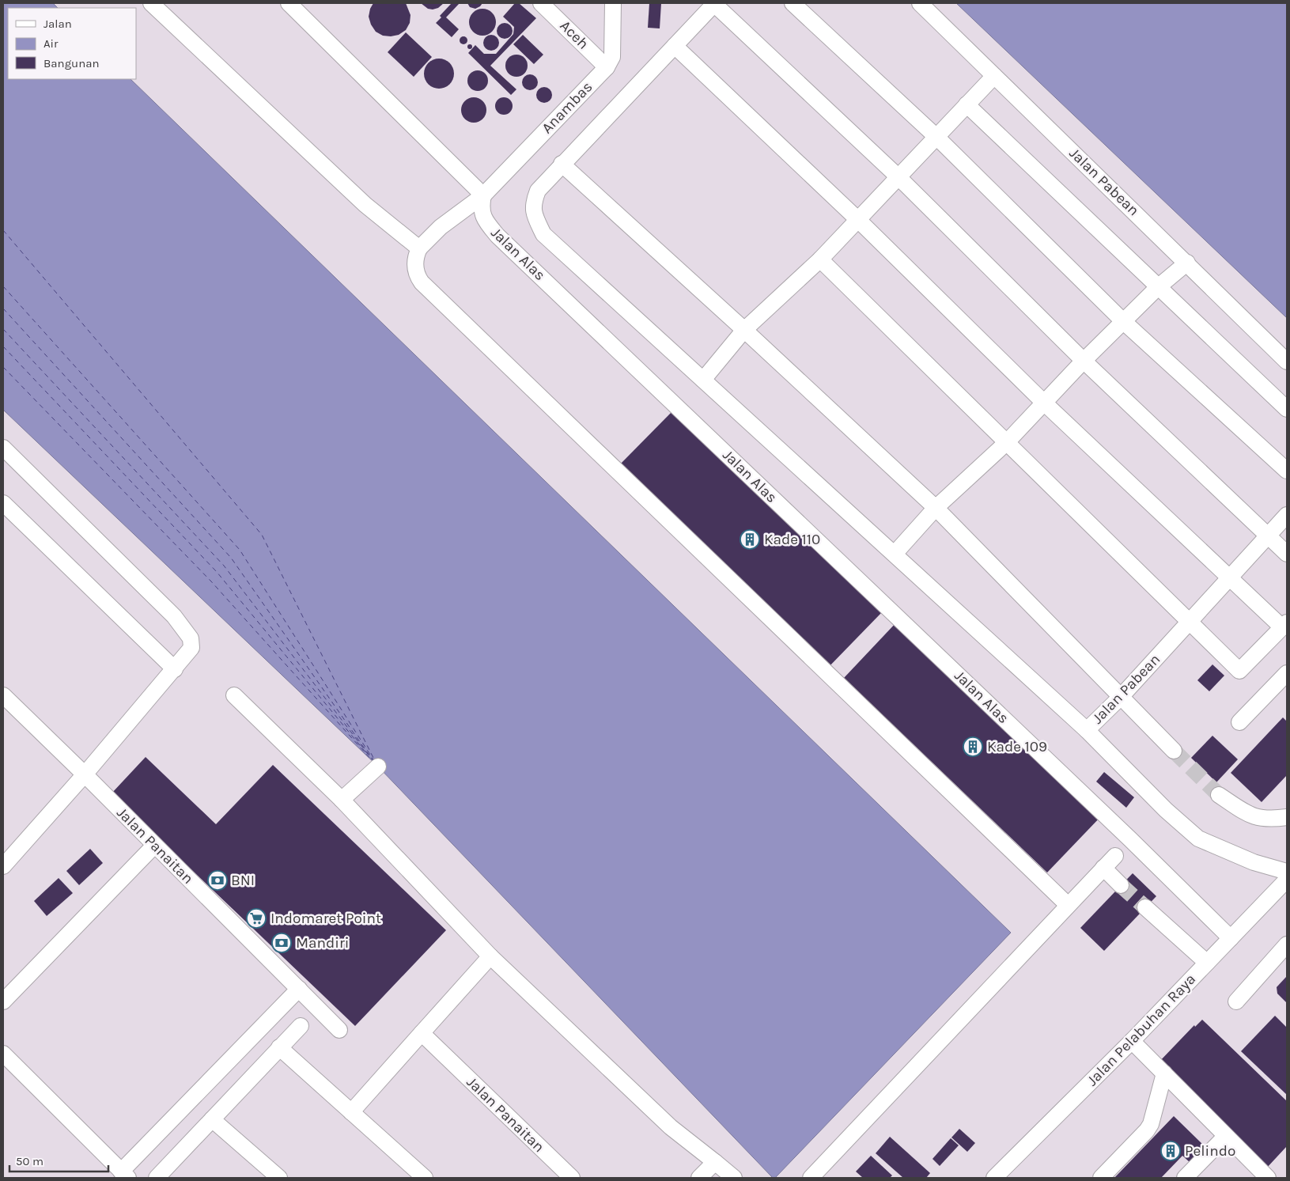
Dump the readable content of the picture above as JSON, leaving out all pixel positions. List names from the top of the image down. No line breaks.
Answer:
{"streets":{"street":["Aceh","Anambas","Jalan Pabean","Jalan Alas","Jalan Panaitan","Jalan Pelabuhan Raya"]},"crossings":[["Aceh","Anambas"],["Anambas","Jalan Alas"],["Jalan Alas","Jalan Pelabuhan Raya"]],"places":{"building":["Kade 110","Kade 109","Pelindo"],"bank":["BNI","Mandiri"],"supermarket":["Indomaret Point"]},"legend":["Jalan","Air","Bangunan"],"scale_bar":"50 m"}
